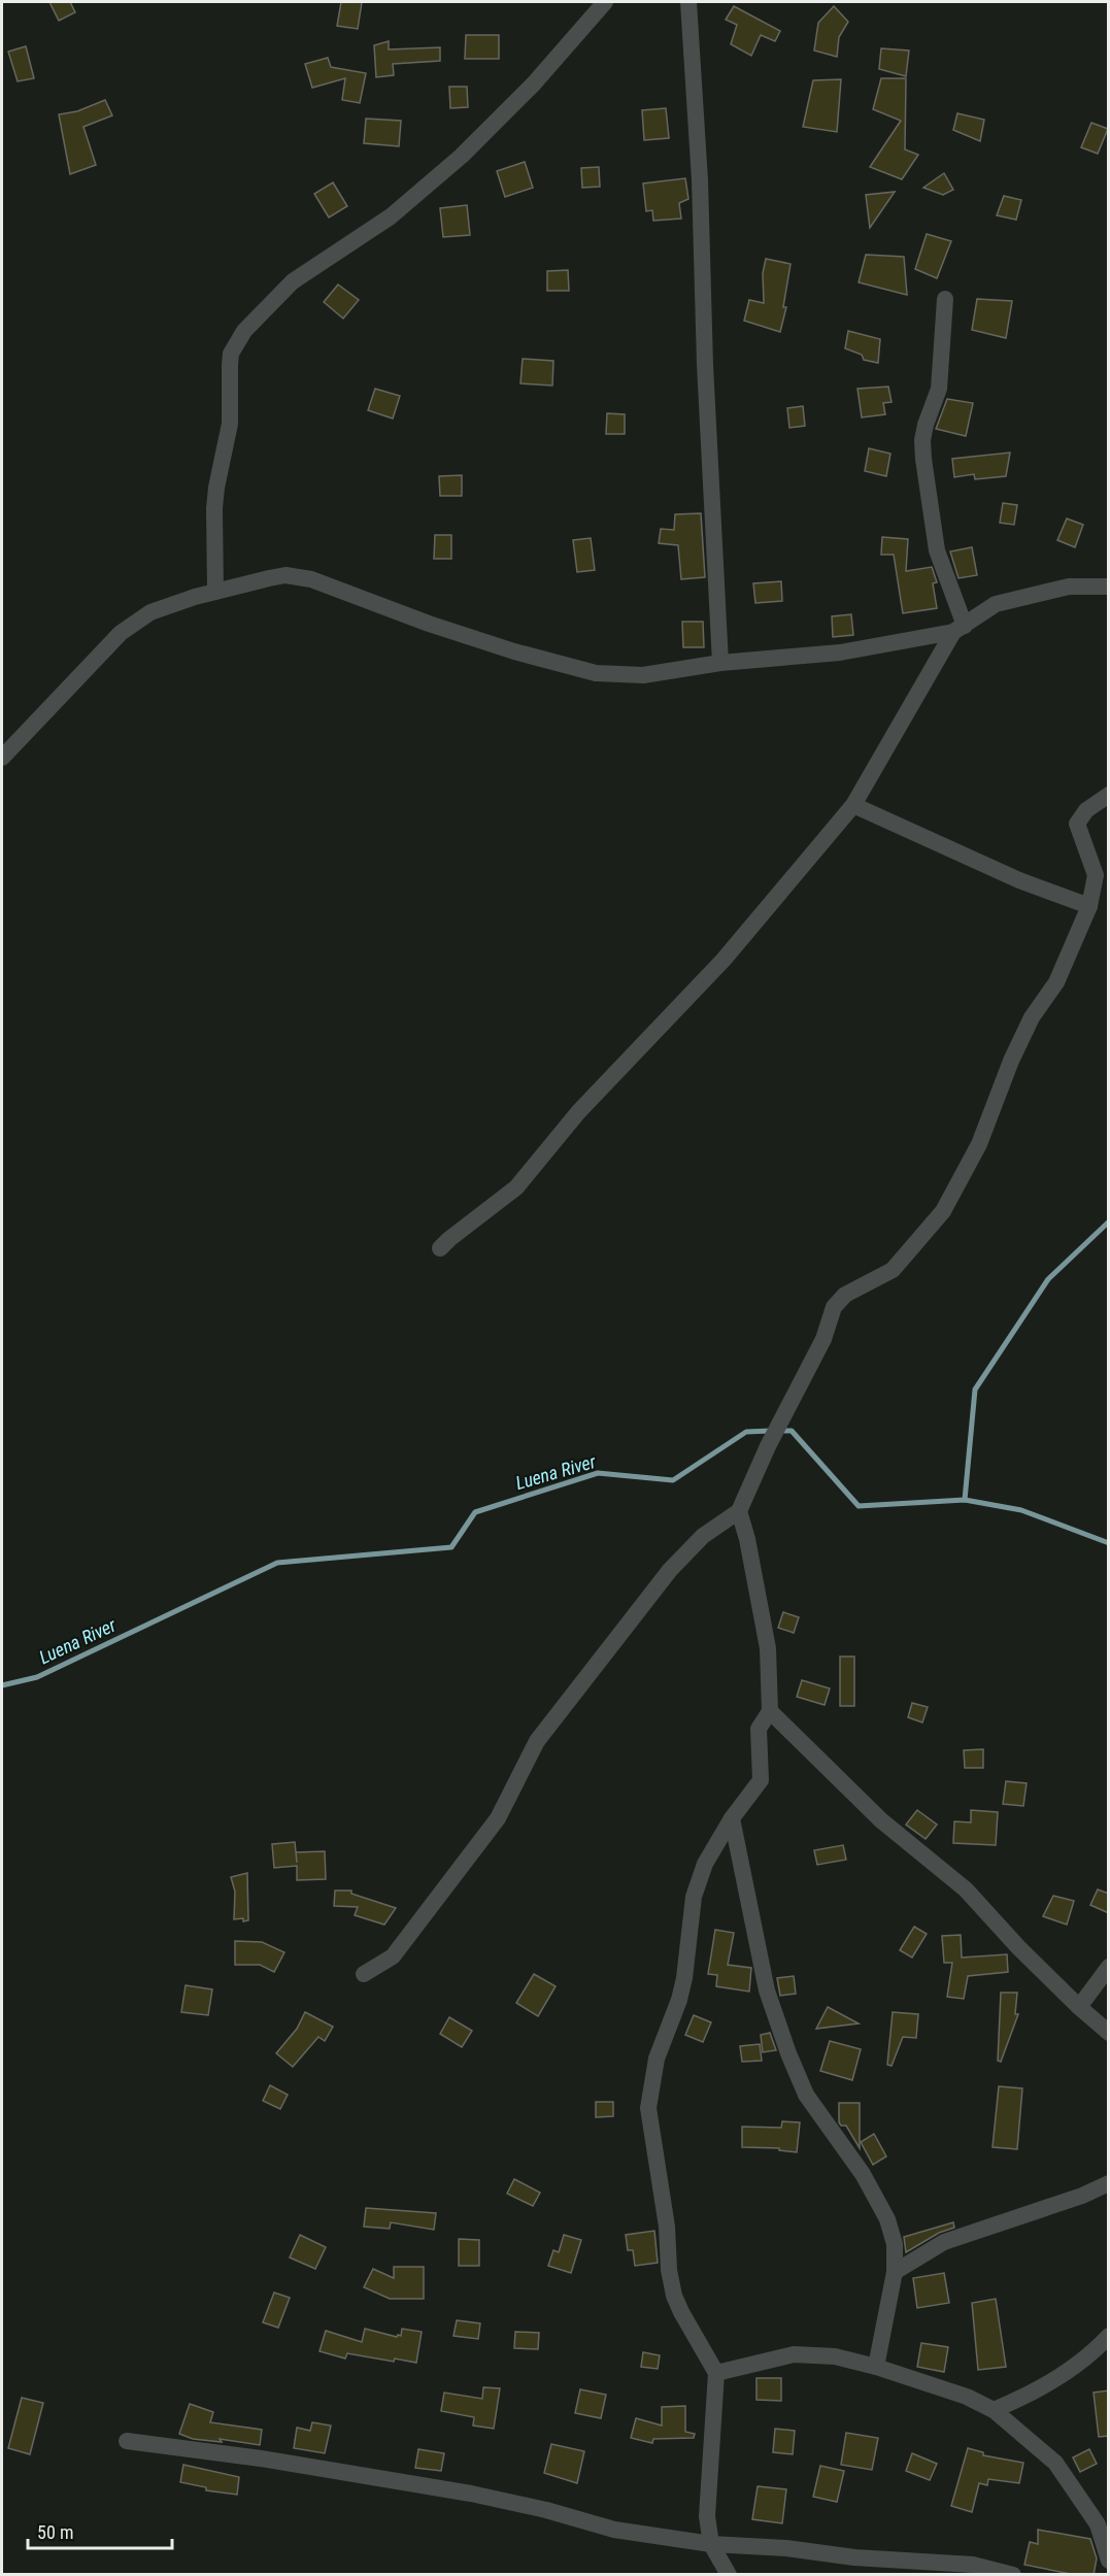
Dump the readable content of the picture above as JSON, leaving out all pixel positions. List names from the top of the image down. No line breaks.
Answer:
{"water":["Luena River"],"scale_bar":"50 m"}
